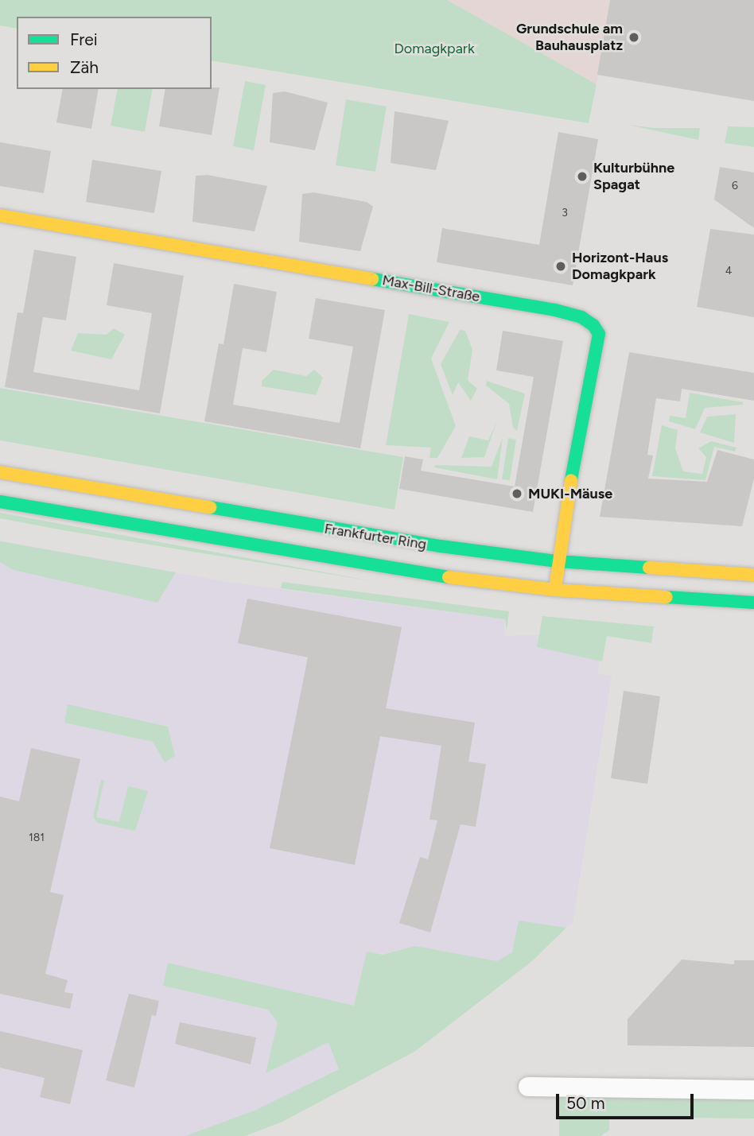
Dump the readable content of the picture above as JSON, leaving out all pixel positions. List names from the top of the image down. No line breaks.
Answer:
{"streets":{"main road":["Max-Bill-Straße","Frankfurter Ring"]},"crossings":[["Max-Bill-Straße","Frankfurter Ring"]],"parks":["Domagkpark"],"places":["Grundschule am Bauhausplatz","Kulturbühne Spagat","Horizont-Haus Domagkpark","MUKI-Mäuse"],"house_numbers":["6","3","4","181"],"legend":["Frei","Zäh"],"scale_bar":"50 m"}
